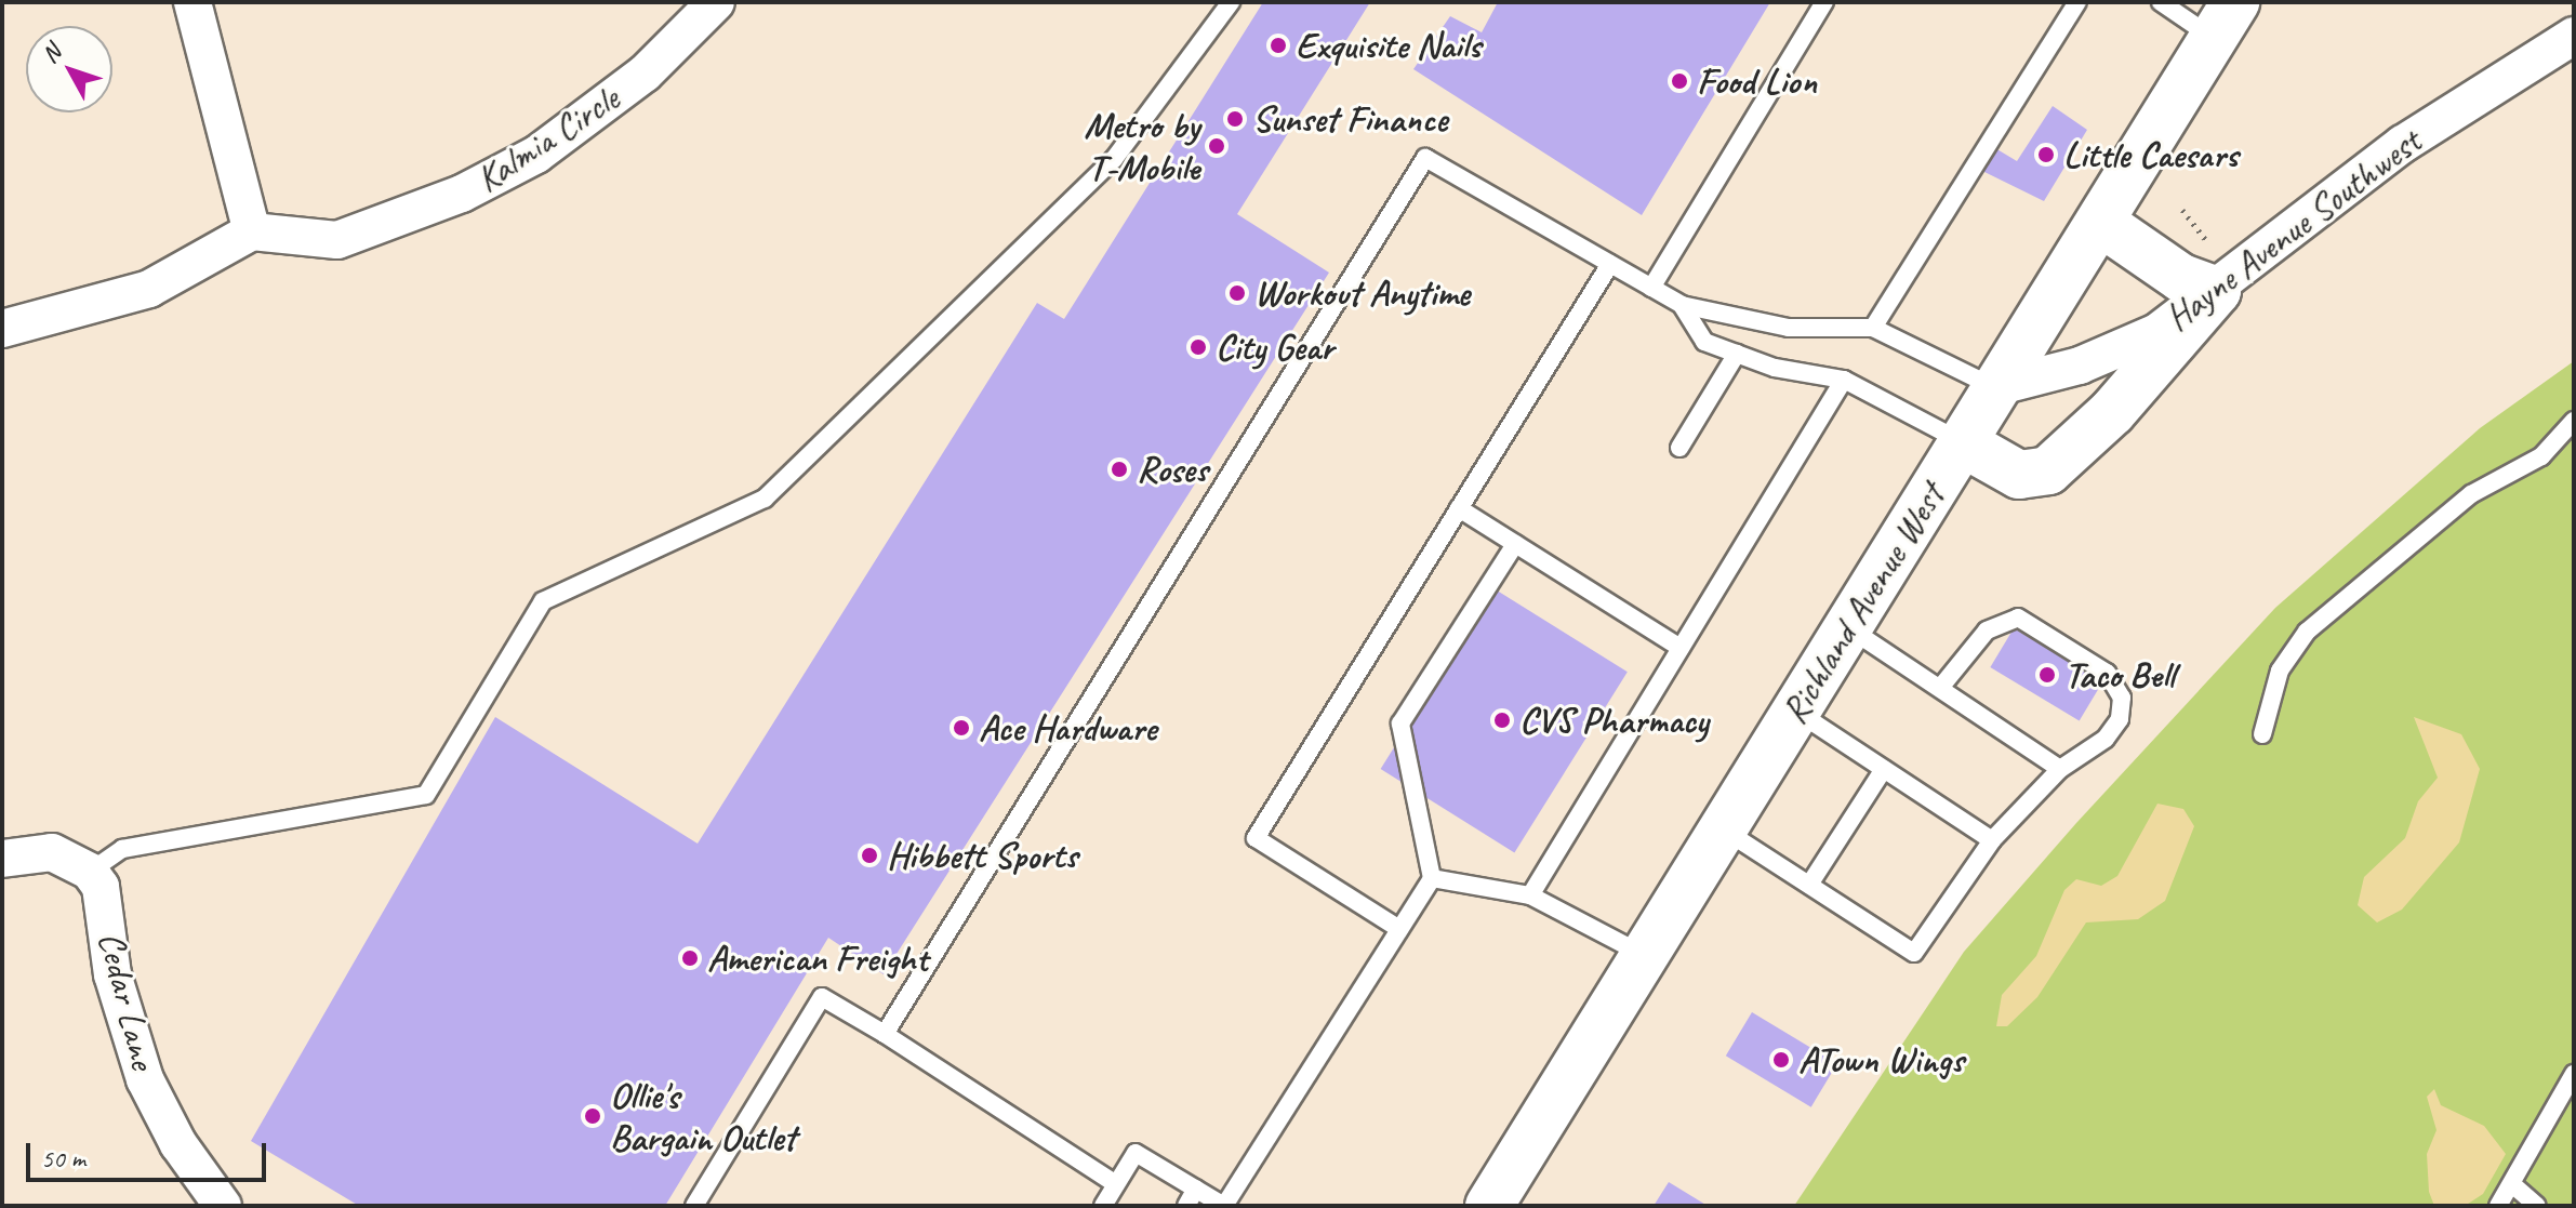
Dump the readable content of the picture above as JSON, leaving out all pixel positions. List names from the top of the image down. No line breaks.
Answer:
{"streets":{"main road":["Richland Avenue West"],"street":["Kalmia Circle","Hayne Avenue Southwest","Cedar Lane"]},"crossings":[["Hayne Avenue Southwest","Richland Avenue West"]],"places":["Exquisite Nails","Food Lion","Sunset Finance","Metro by T-Mobile","Little Caesars","Workout Anytime","City Gear","Roses","Taco Bell","CVS Pharmacy","Ace Hardware","Hibbett Sports","American Freight","ATown Wings","Ollie's Bargain Outlet"],"scale_bar":"50 m","north":"top left"}
